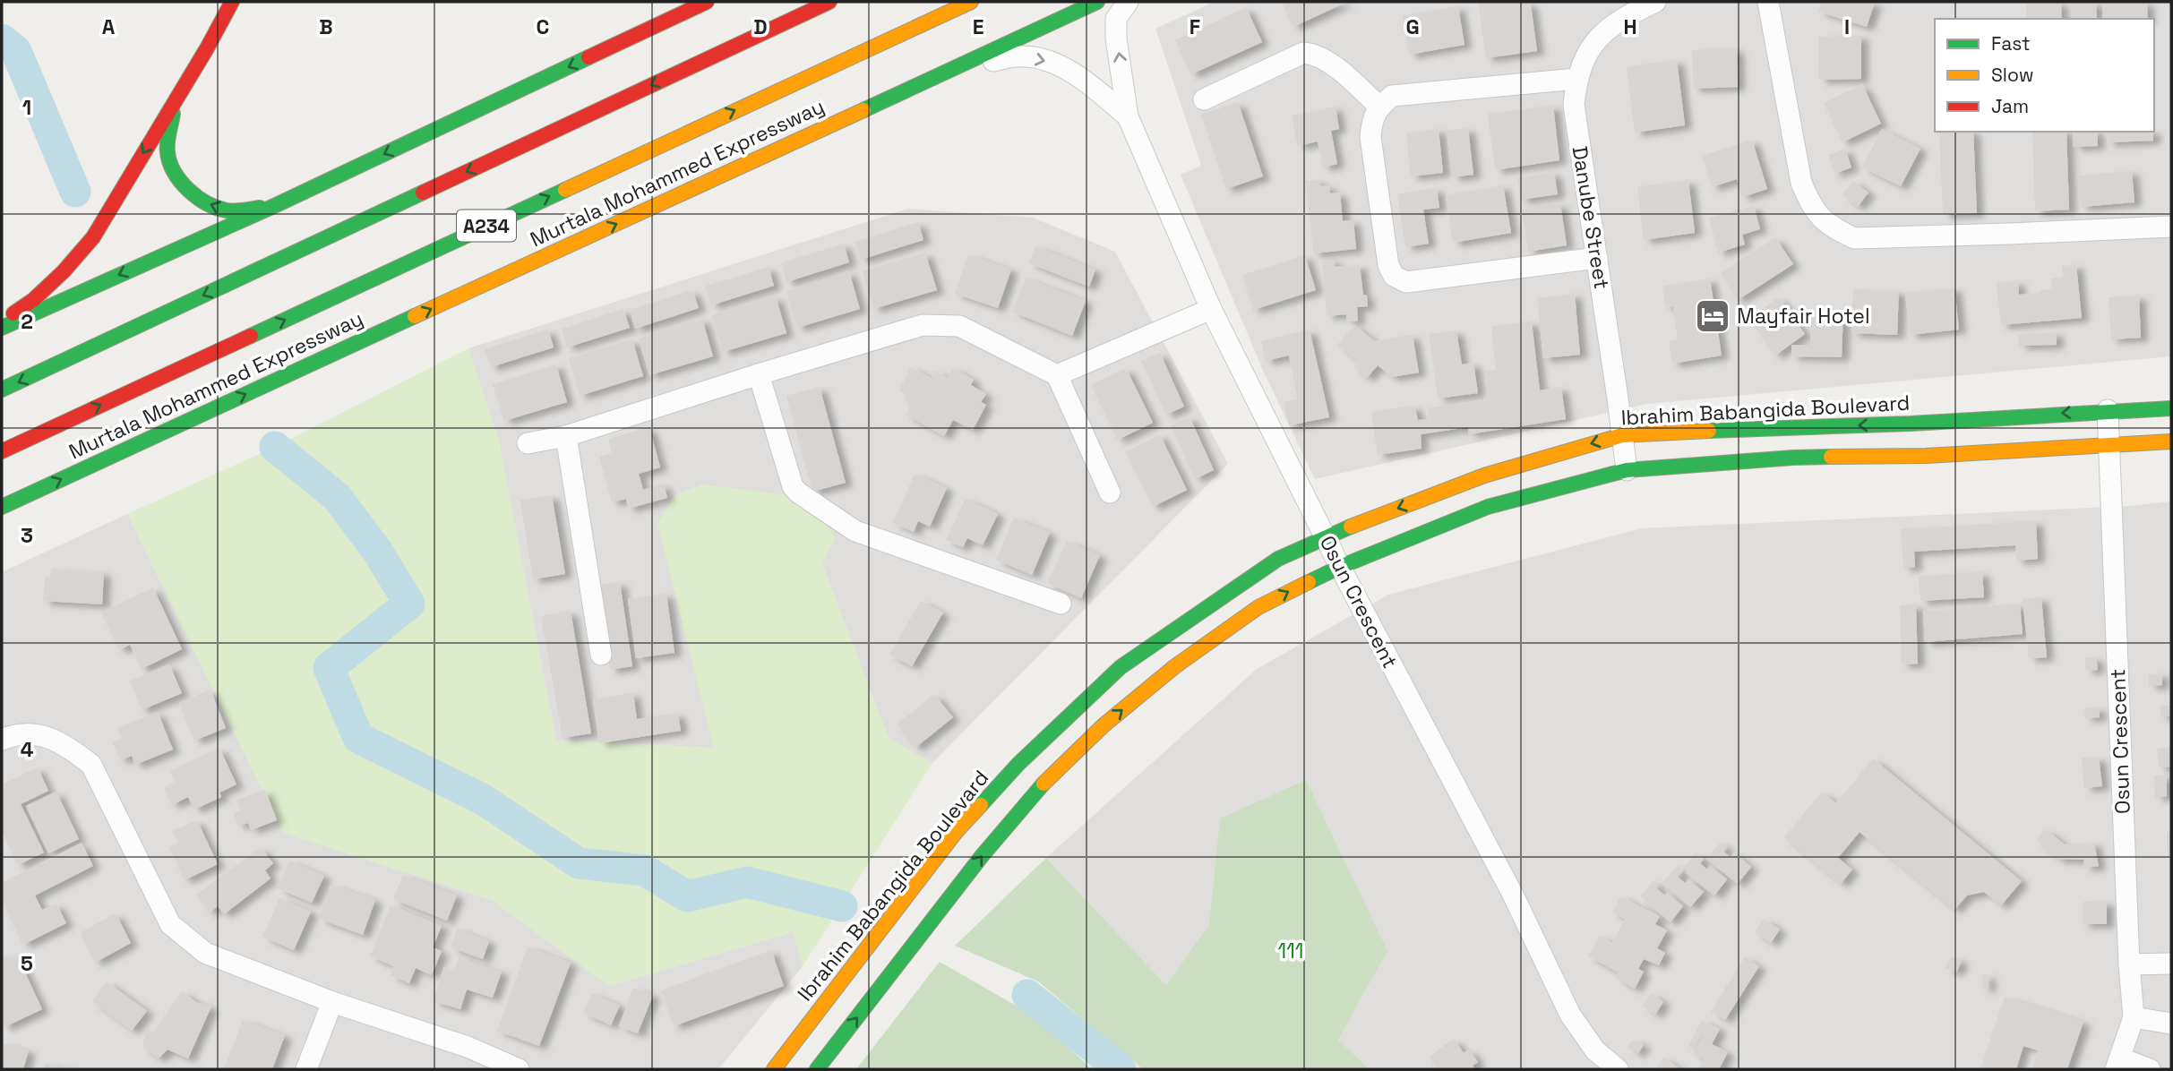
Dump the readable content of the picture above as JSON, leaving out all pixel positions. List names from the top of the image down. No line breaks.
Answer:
{"streets":{"main road":["Murtala Mohammed Expressway","A234","Ibrahim Babangida Boulevard"],"street":["Danube Street","Osun Crescent"]},"crossings":[["Danube Street","Ibrahim Babangida Boulevard"],["Ibrahim Babangida Boulevard","Osun Crescent"]],"parks":["111"],"places":{"hotel":["Mayfair Hotel"]},"legend":["Fast","Slow","Jam"],"grid":{"columns":["A","B","C","D","E","F","G","H","I"],"rows":["1","2","3","4","5"]}}
